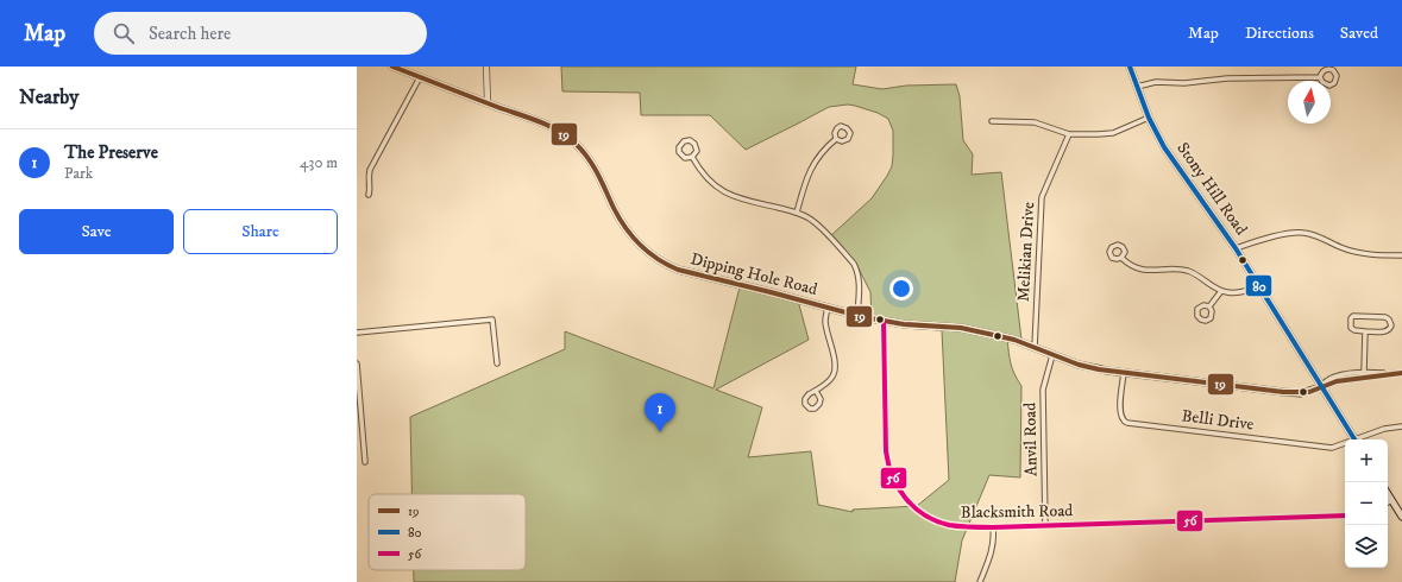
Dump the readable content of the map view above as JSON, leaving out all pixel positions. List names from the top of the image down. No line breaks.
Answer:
{"streets":{"main road":["Stony Hill Road","Dipping Hole Road"],"street":["Melikian Drive","Belli Drive","Anvil Road","Blacksmith Road"]},"crossings":[["Stony Hill Road","Dipping Hole Road"],["Melikian Drive","Dipping Hole Road"],["Dipping Hole Road","Belli Drive"],["Dipping Hole Road","Anvil Road"],["Dipping Hole Road","Blacksmith Road"],["Anvil Road","Blacksmith Road"]],"lines":["transit line 19","transit line 80","transit line 56"],"legend":["19","80","56"],"north":"top","page":{"header":"Map","search":"Search here","nav":["Map","Directions","Saved"],"heading":"Nearby","list":[{"mark":"1","name":"The Preserve","note":"Park","value":"430 m"}],"buttons":["Save","Share"],"pins":"1","map_buttons":["+","−"]}}
